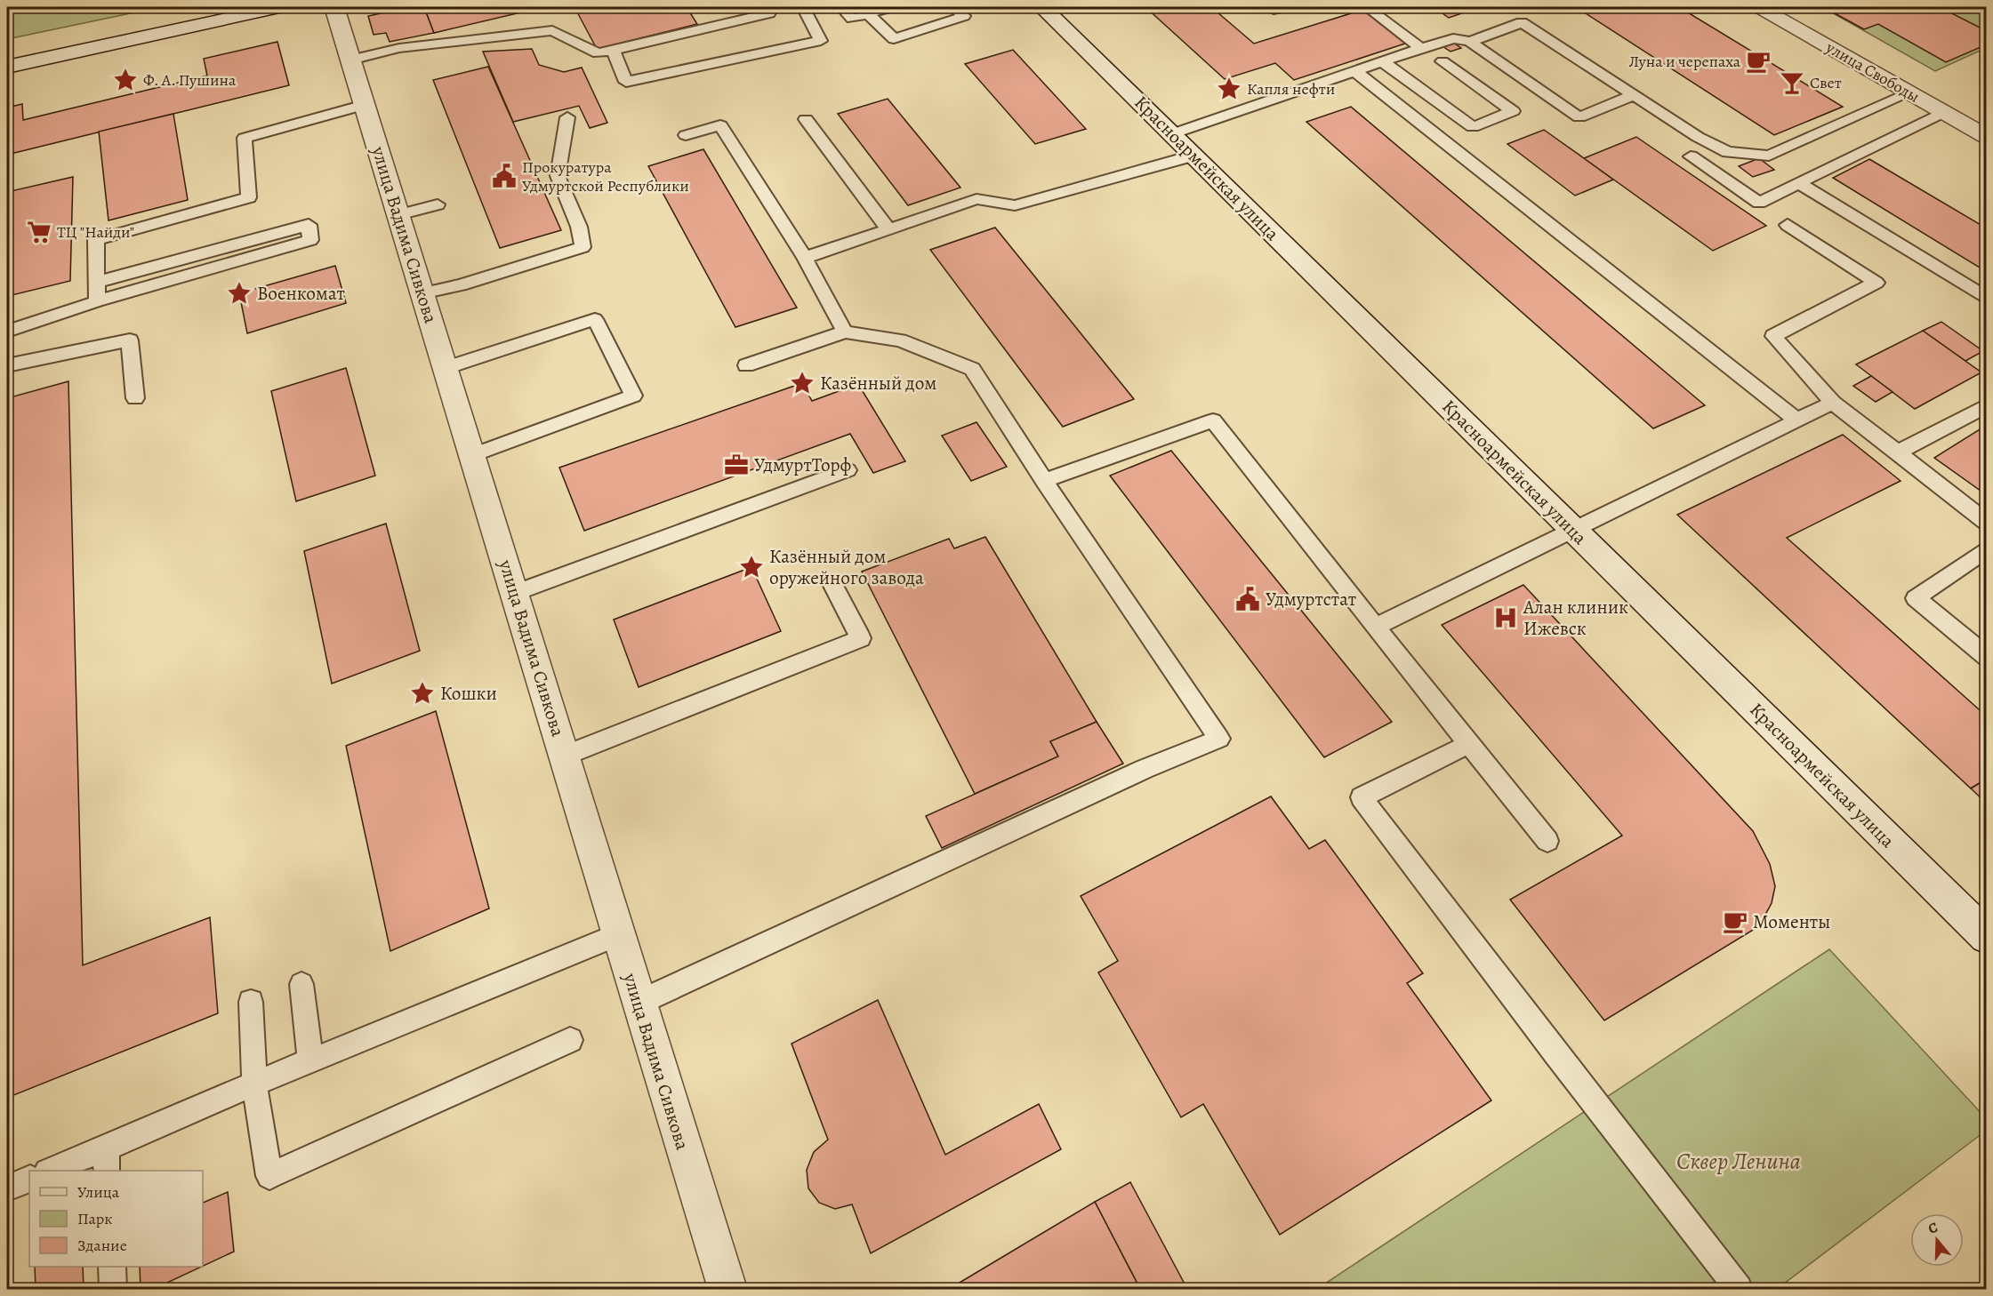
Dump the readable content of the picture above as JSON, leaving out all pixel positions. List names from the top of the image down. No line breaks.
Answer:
{"streets":{"street":["улица Свободы","Красноармейская улица","улица Вадима Сивкова"]},"parks":["Сквер Ленина"],"places":{"cafe":["Луна и черепаха","Моменты"],"place":["Ф. А. Пушина","Капля нефти","Военкомат","Казённый дом","Казённый дом оружейного завода","Кошки"],"bar":["Свет"],"public building":["Прокуратура Удмуртской Республики","Удмуртстат"],"supermarket":["ТЦ \"Найди\""],"office":["УдмуртТорф"],"hospital":["Алан клиник Ижевск"]},"legend":["Улица","Парк","Здание"],"north":"top"}
